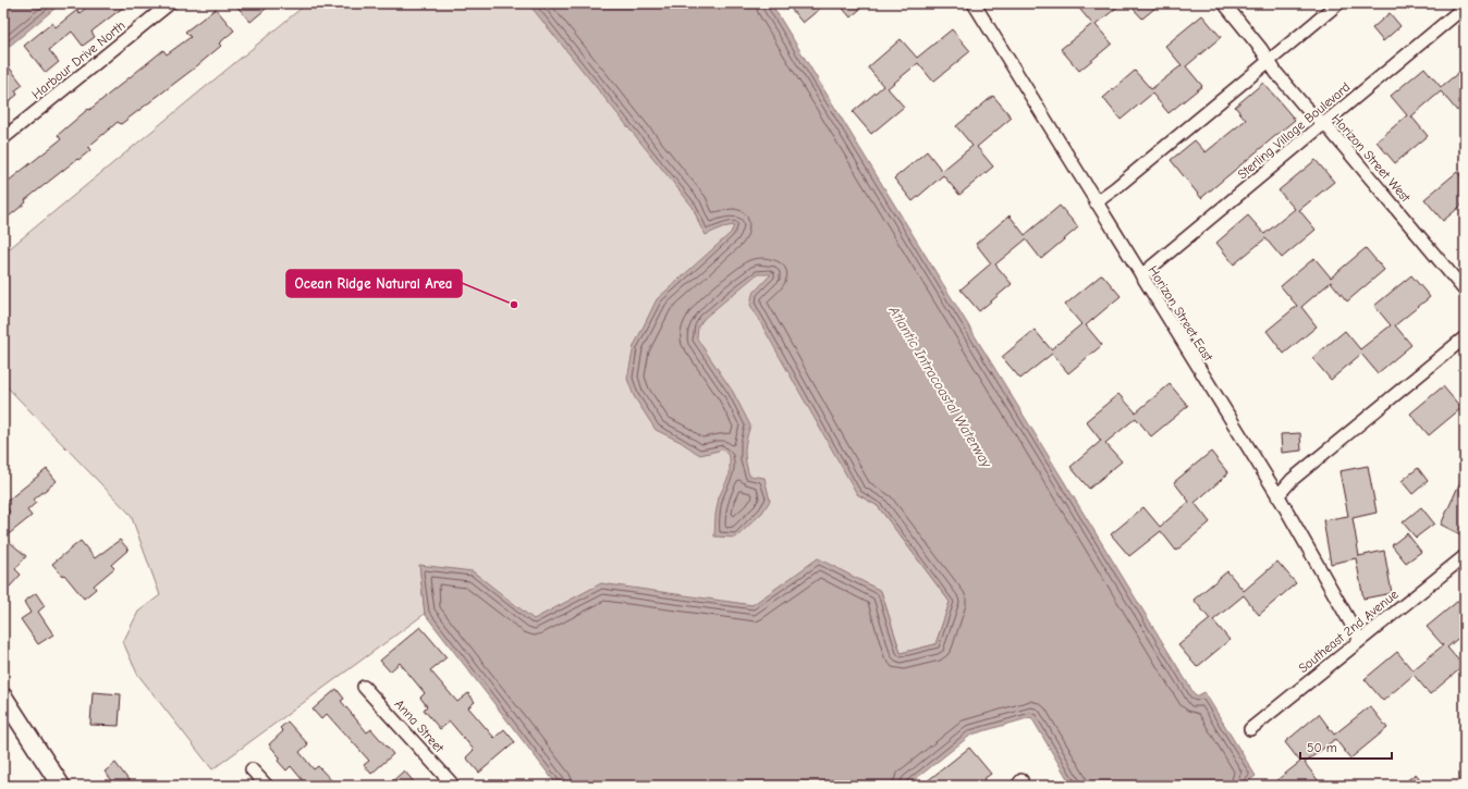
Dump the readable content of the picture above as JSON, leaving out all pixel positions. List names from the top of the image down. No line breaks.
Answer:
{"streets":{"street":["Harbour Drive North","Sterling Village Boulevard","Horizon Street West","Horizon Street East","Southeast 2nd Avenue","Anna Street"]},"crossings":[["Sterling Village Boulevard","Horizon Street West"],["Sterling Village Boulevard","Horizon Street East"],["Horizon Street East","Southeast 2nd Avenue"]],"water":["Atlantic Intracoastal Waterway"],"places":["Ocean Ridge Natural Area"],"scale_bar":"50 m"}
